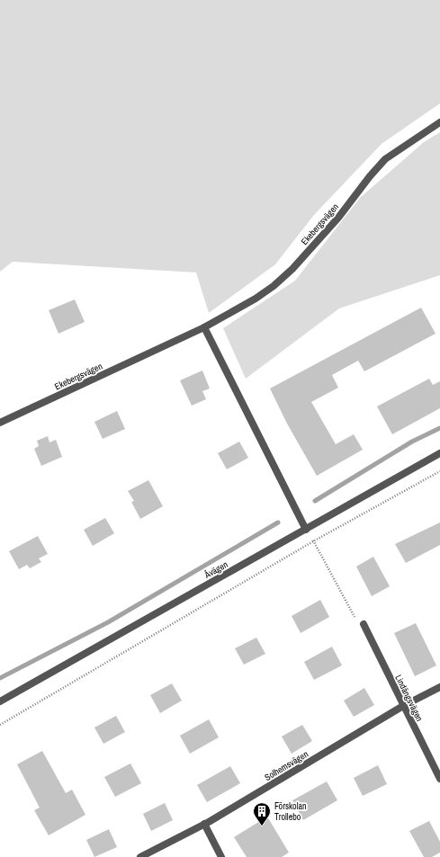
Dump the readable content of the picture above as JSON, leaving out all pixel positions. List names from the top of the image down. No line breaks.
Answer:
{"streets":{"street":["Ekebergsvägen","Åvägen","Lindängsvägen","Solhemsvägen"]},"crossings":[["Lindängsvägen","Solhemsvägen"]],"places":{"building":["Förskolan Trollebo"]}}
